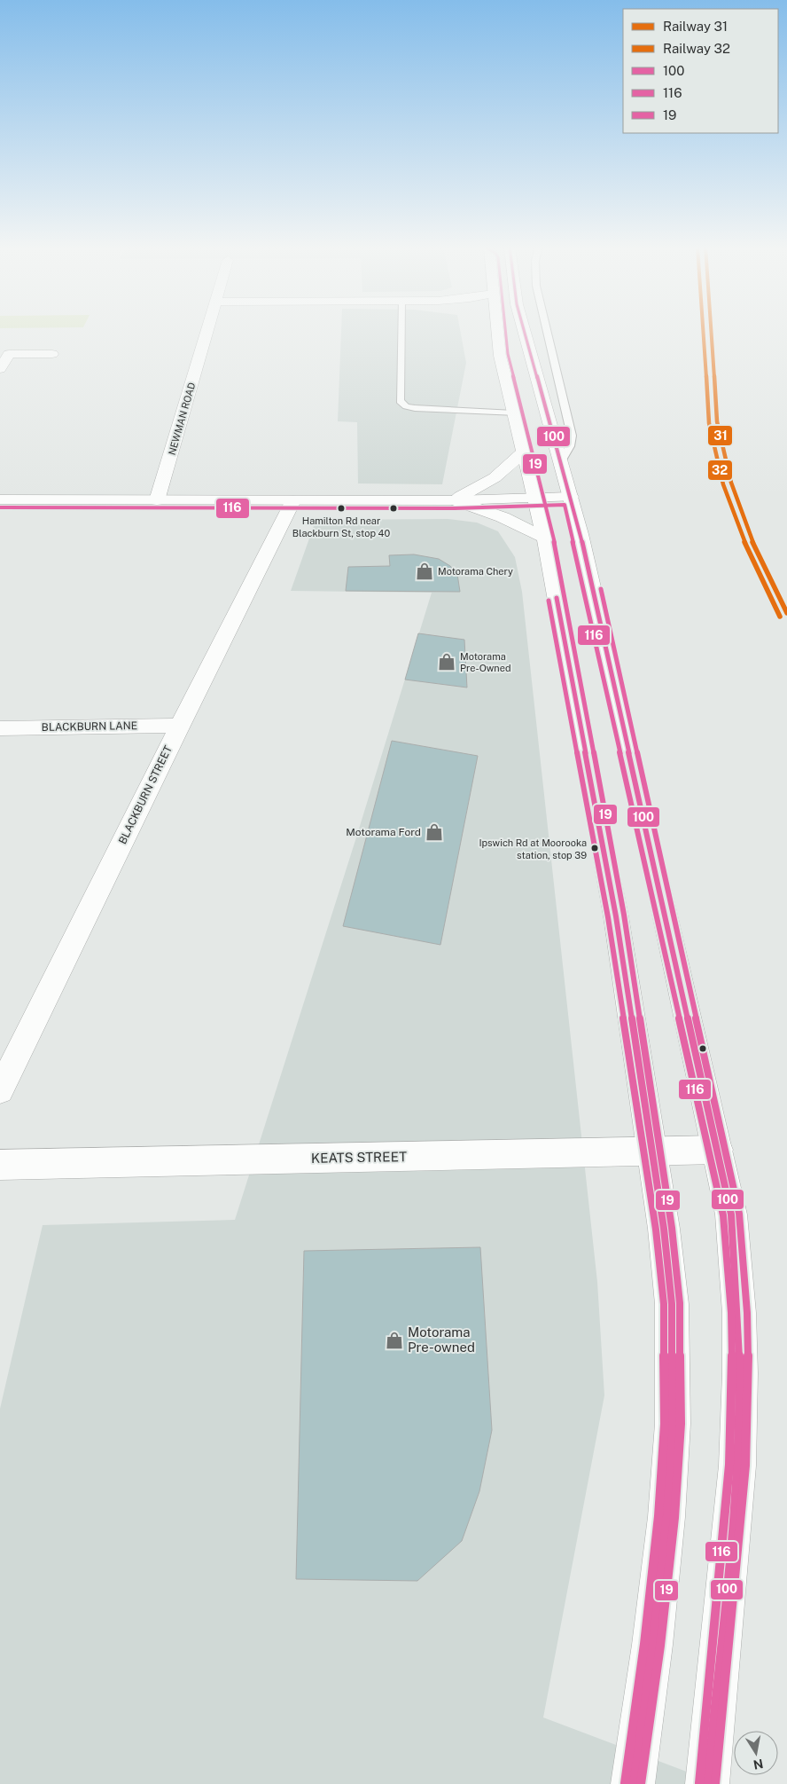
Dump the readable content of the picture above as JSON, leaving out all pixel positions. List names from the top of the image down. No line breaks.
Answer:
{"streets":{"main road":["NEWMAN ROAD","BLACKBURN LANE","BLACKBURN STREET","KEATS STREET"]},"crossings":[["BLACKBURN LANE","BLACKBURN STREET"]],"places":{"other":["Hamilton Rd near Blackburn St, stop 40","Ipswich Rd at Moorooka station, stop 39"],"shop":["Motorama Chery","Motorama Pre-Owned","Motorama Ford","Motorama Pre-owned"]},"lines":["rail line 31","rail line 32","transit line 100","transit line 19","transit line 116"],"legend":["Railway 31","Railway 32","100","116","19"],"north":"bottom"}
